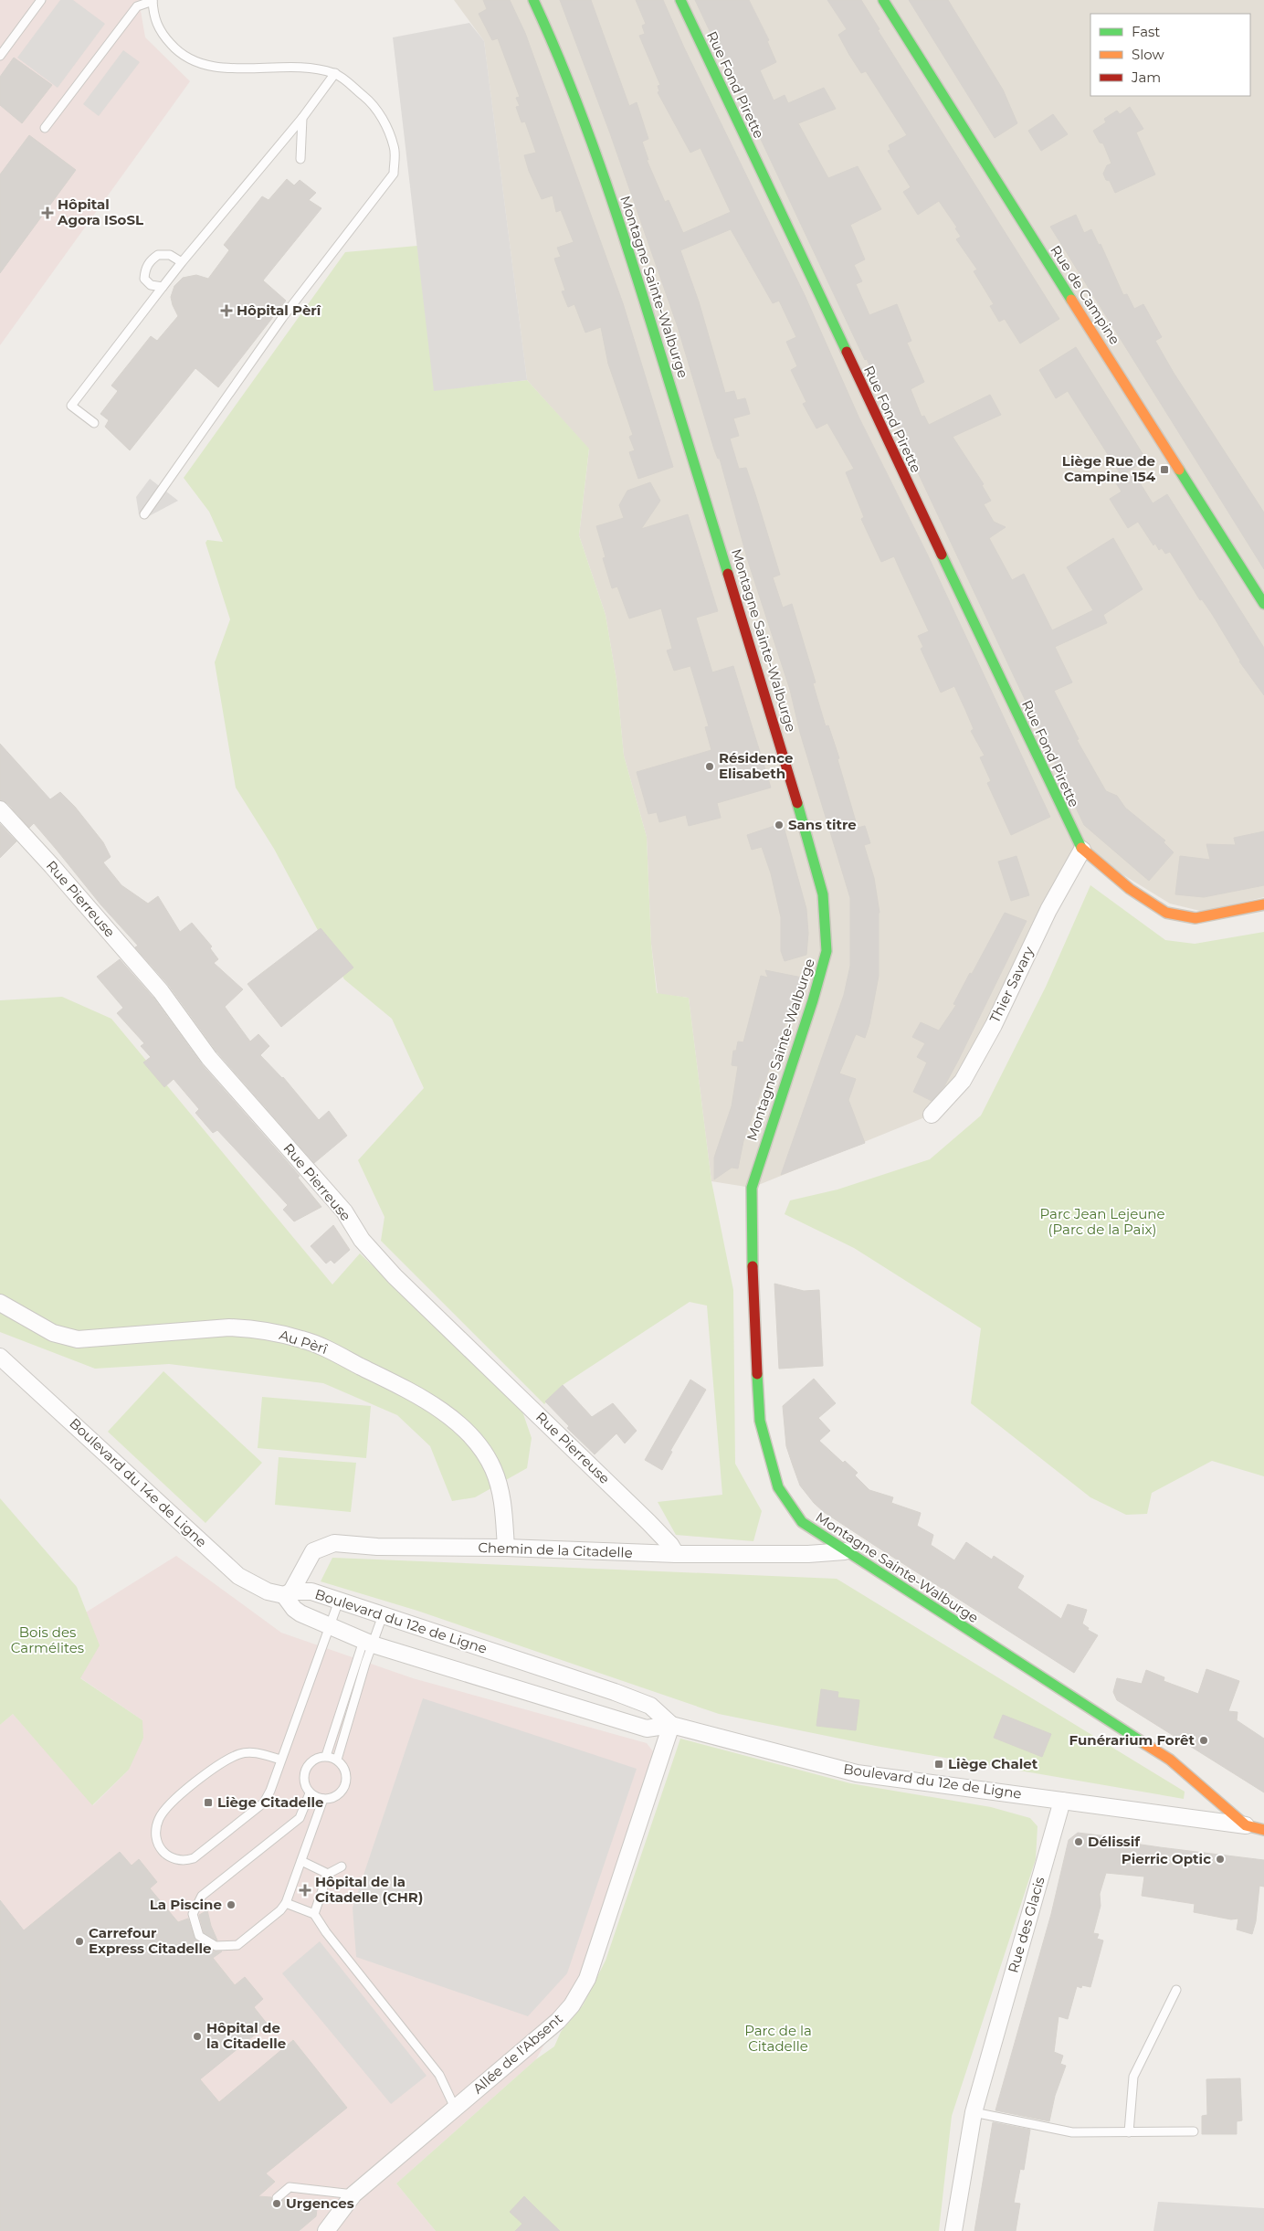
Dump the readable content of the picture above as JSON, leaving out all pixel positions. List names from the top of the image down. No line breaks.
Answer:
{"streets":{"street":["Rue Fond Pirette","Montagne Sainte-Walburge","Rue de Campine","Rue Pierreuse","Thier Savary","Au Pèrî","Boulevard du 14e de Ligne","Chemin de la Citadelle","Boulevard du 12e de Ligne","Rue des Glacis","Allée de l'Absent"]},"crossings":[["Rue Fond Pirette","Thier Savary"],["Montagne Sainte-Walburge","Chemin de la Citadelle"],["Rue Pierreuse","Chemin de la Citadelle"],["Au Pèrî","Chemin de la Citadelle"],["Boulevard du 14e de Ligne","Chemin de la Citadelle"],["Boulevard du 14e de Ligne","Boulevard du 12e de Ligne"],["Chemin de la Citadelle","Boulevard du 12e de Ligne"],["Boulevard du 12e de Ligne","Rue des Glacis"],["Boulevard du 12e de Ligne","Allée de l'Absent"]],"parks":["Parc Jean Lejeune (Parc de la Paix)","Bois des Carmélites","Parc de la Citadelle"],"places":{"health":["Hôpital Agora ISoSL","Hôpital Pèrî","Hôpital de la Citadelle (CHR)"],"transit":["Liège Rue de Campine 154","Liège Chalet","Liège Citadelle"],"other":["Résidence Elisabeth","Sans titre","Funérarium Forêt","Délissif","Pierric Optic","La Piscine","Carrefour Express Citadelle","Hôpital de la Citadelle","Urgences"]},"legend":["Fast","Slow","Jam"]}
